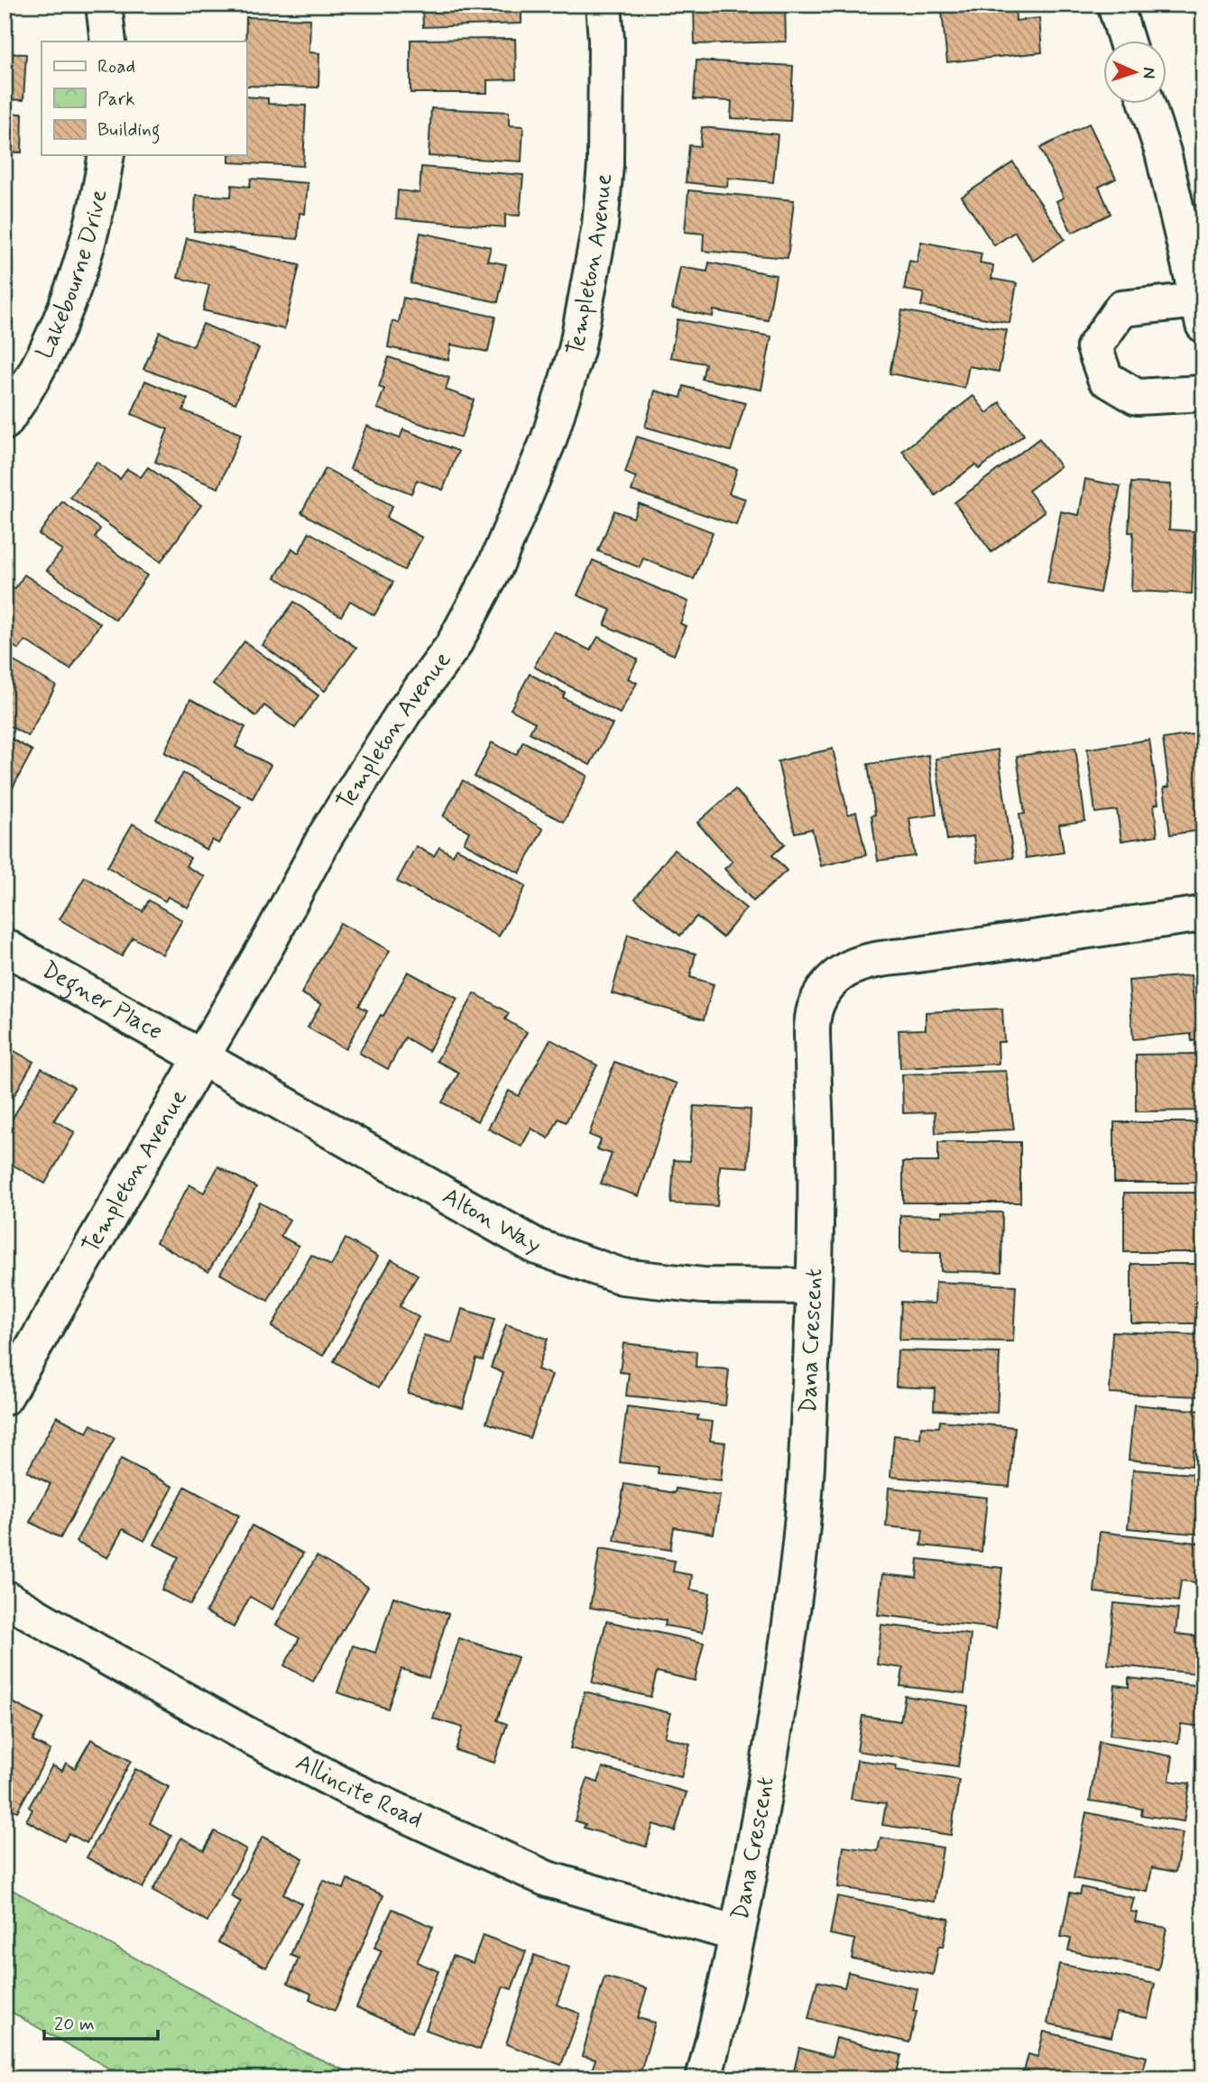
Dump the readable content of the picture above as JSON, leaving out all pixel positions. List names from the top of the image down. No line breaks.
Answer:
{"streets":{"street":["Templeton Avenue","Lakebourne Drive","Degner Place","Alton Way","Dana Crescent","Allincite Road"]},"crossings":[["Templeton Avenue","Degner Place"],["Templeton Avenue","Alton Way"],["Degner Place","Alton Way"],["Alton Way","Dana Crescent"],["Dana Crescent","Allincite Road"]],"legend":["Road","Park","Building"],"scale_bar":"20 m","north":"right"}
